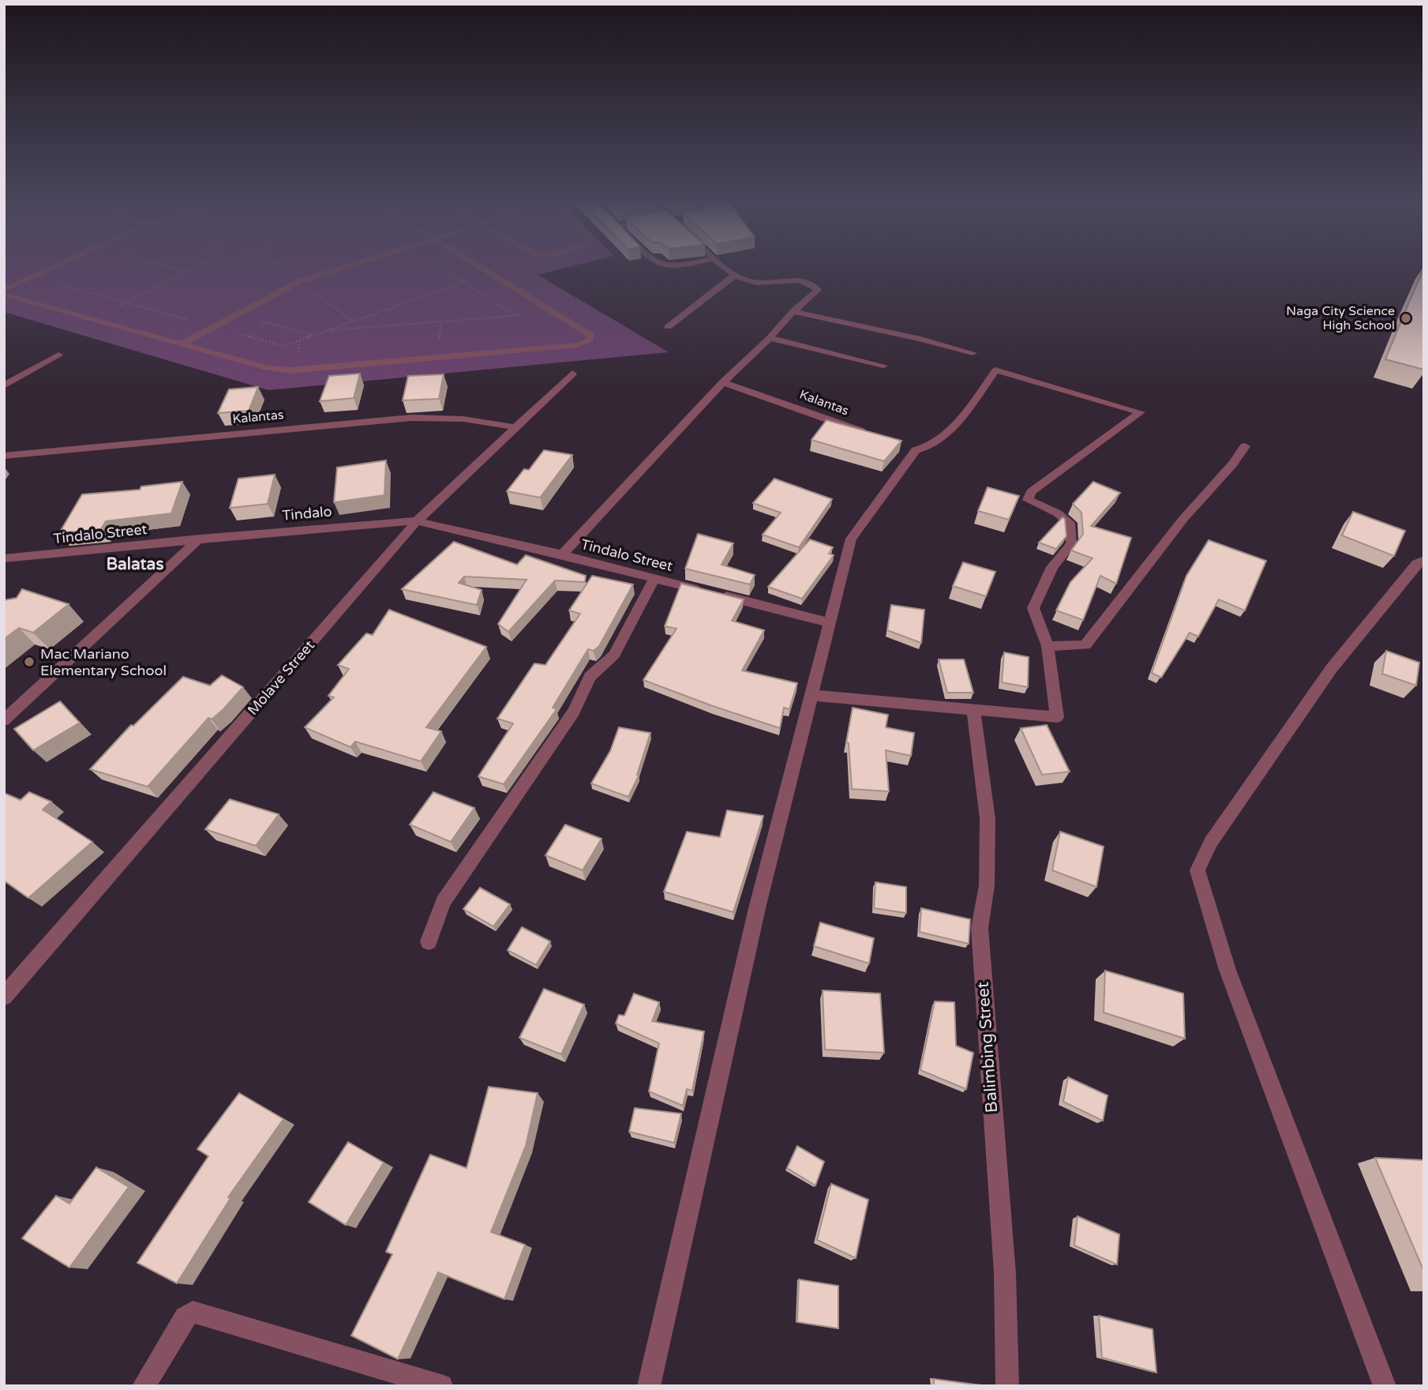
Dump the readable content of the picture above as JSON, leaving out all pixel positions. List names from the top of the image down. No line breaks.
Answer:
{"streets":{"street":["Kalantas","Tindalo","Tindalo Street","Molave Street","Balimbing Street"]},"crossings":[["Kalantas","Molave Street"],["Tindalo","Tindalo Street"],["Tindalo","Molave Street"],["Tindalo Street","Molave Street"]],"districts":["Balatas"],"places":["Naga City Science High School","Mac Mariano Elementary School"]}
